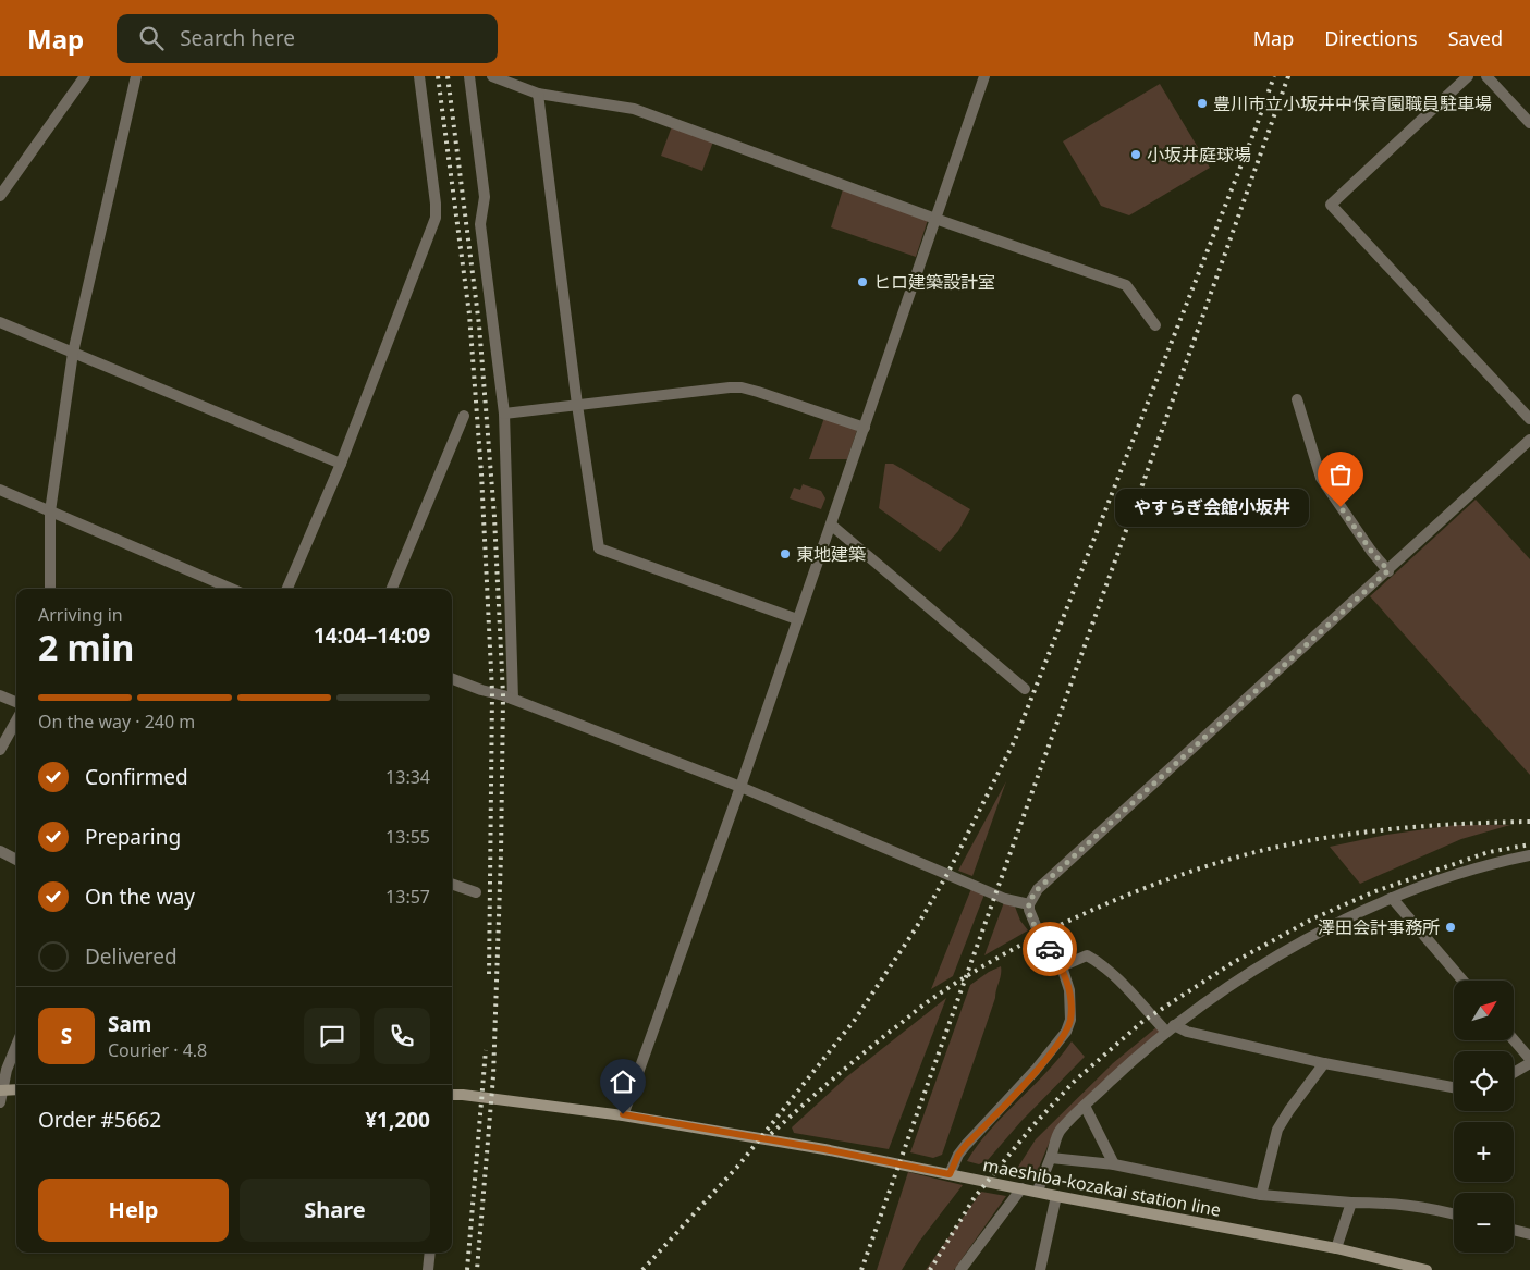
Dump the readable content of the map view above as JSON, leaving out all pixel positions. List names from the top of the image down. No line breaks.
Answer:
{"streets":{"main road":["maeshiba-kozakai station line"]},"places":["豊川市立小坂井中保育園職員駐車場","小坂井庭球場","ヒロ建築設計室","やすらぎ会館小坂井","東地建築","澤田会計事務所"],"north":"top right","page":{"header":"Map","search":"Search here","nav":["Map","Directions","Saved"],"bubble":"やすらぎ会館小坂井","heading":["2 min","Arriving in","14:04–14:09"],"panel":["Sam","Courier · 4.8","Order #5662","¥1,200"],"bar":"On the way · 240 m","list":[["Confirmed","13:34"],["Preparing","13:55"],["On the way","13:57"],"Delivered"],"map_buttons":["+","−"],"round":"S","buttons":["Help","Share"]}}
